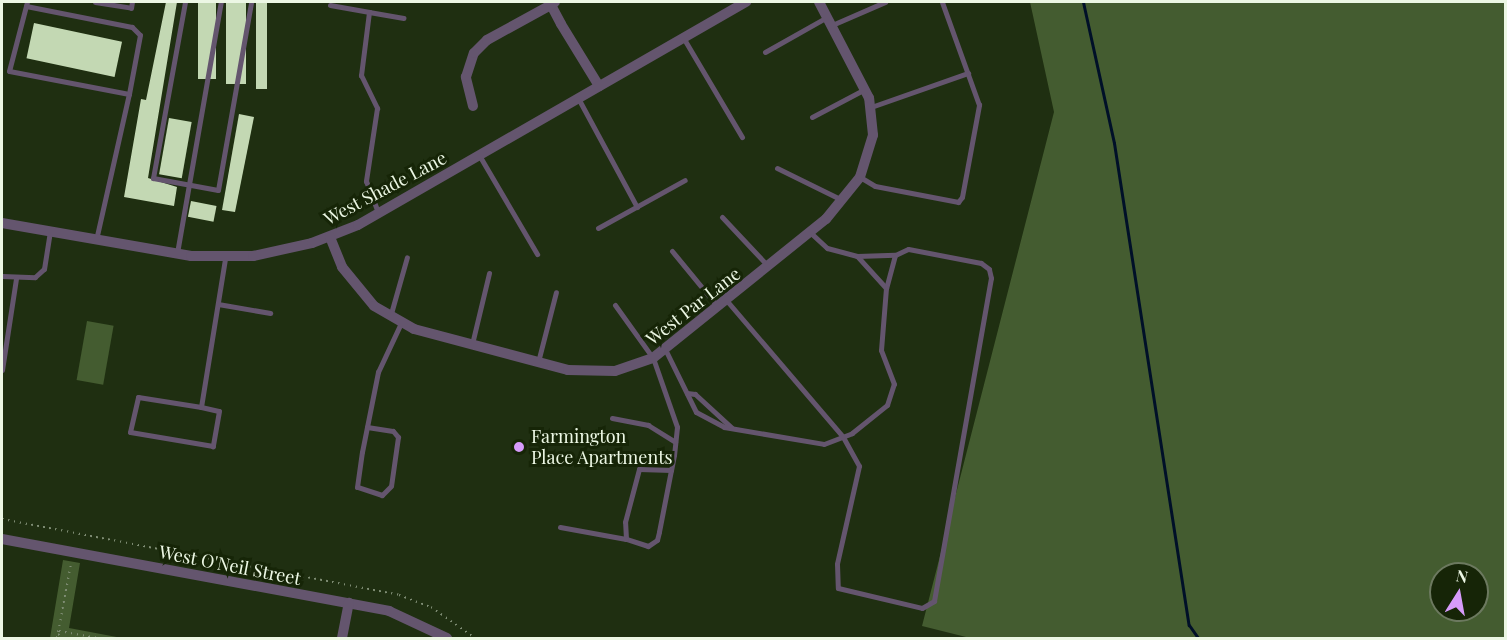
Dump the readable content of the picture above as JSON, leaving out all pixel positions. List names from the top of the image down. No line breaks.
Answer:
{"streets":{"street":["West Shade Lane","West Par Lane","West O'Neil Street"]},"crossings":[["West Shade Lane","West Par Lane"]],"places":["Farmington Place Apartments"],"north":"top"}
